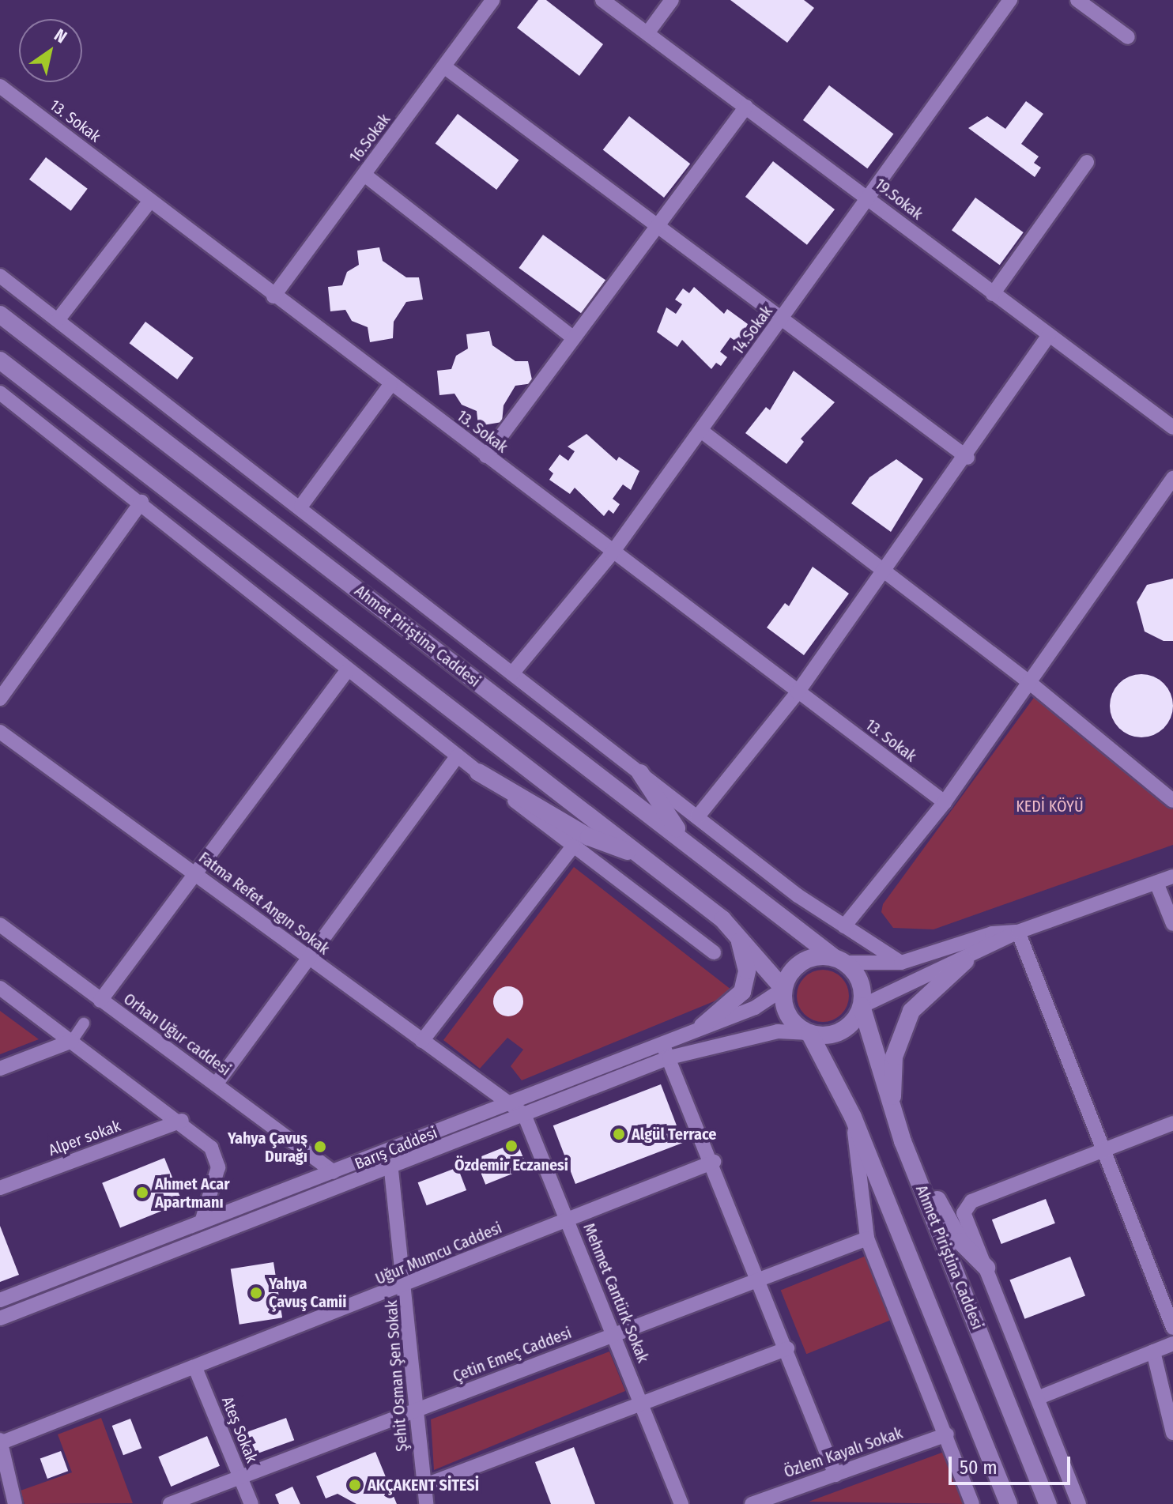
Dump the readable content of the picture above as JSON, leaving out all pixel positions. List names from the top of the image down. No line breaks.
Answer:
{"streets":{"street":["13. Sokak","16.Sokak","19.Sokak","14.Sokak","Ahmet Piriştina Caddesi","Fatma Refet Angın Sokak","Orhan Uğur caddesi","Alper sokak","Barış Caddesi","Uğur Mumcu Caddesi","Mehmet Cantürk Sokak","Çetin Emeç Caddesi","Şehit Osman Şen Sokak","Ateş Sokak","Özlem Kayalı Sokak"]},"crossings":[["13. Sokak","16.Sokak"],["13. Sokak","14.Sokak"],["19.Sokak","14.Sokak"],["Ahmet Piriştina Caddesi","Barış Caddesi"],["Fatma Refet Angın Sokak","Barış Caddesi"],["Orhan Uğur caddesi","Barış Caddesi"],["Barış Caddesi","Mehmet Cantürk Sokak"],["Barış Caddesi","Şehit Osman Şen Sokak"],["Uğur Mumcu Caddesi","Mehmet Cantürk Sokak"],["Uğur Mumcu Caddesi","Şehit Osman Şen Sokak"],["Uğur Mumcu Caddesi","Ateş Sokak"],["Mehmet Cantürk Sokak","Çetin Emeç Caddesi"],["Çetin Emeç Caddesi","Şehit Osman Şen Sokak"],["Çetin Emeç Caddesi","Ateş Sokak"]],"parks":["KEDİ KÖYÜ"],"places":["Algül Terrace","Özdemir Eczanesi","Yahya Çavuş Durağı","Ahmet Acar Apartmanı","Yahya Çavuş Camii","AKÇAKENT SİTESİ"],"scale_bar":"50 m","north":"top right"}
